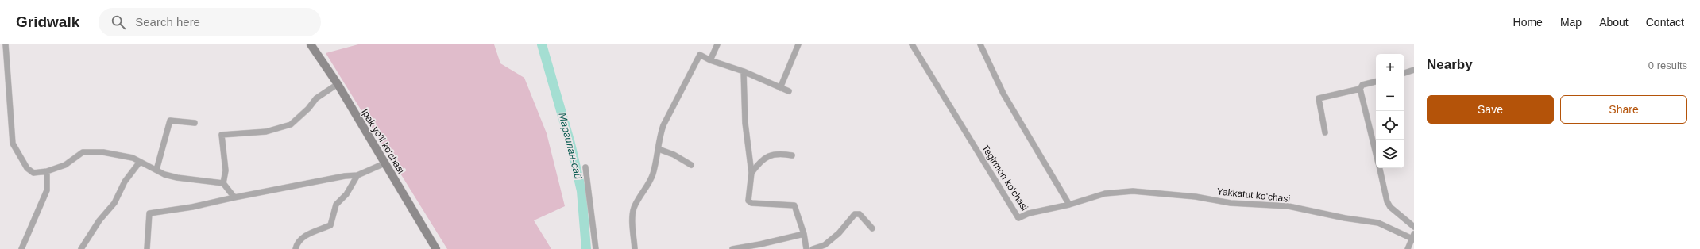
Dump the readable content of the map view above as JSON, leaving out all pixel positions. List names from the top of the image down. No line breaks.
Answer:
{"streets":{"main road":["Ipak yo'li ko'chasi"],"street":["Tegirmon koʻchasi","Yakkatut koʻchasi"]},"crossings":[["Tegirmon koʻchasi","Yakkatut koʻchasi"]],"water":["Маргилан-сай"],"page":{"header":"Gridwalk","search":"Search here","nav":["Home","Map","About","Contact"],"heading":["Nearby","0 results"],"map_buttons":["+","−"],"buttons":["Save","Share"]}}
